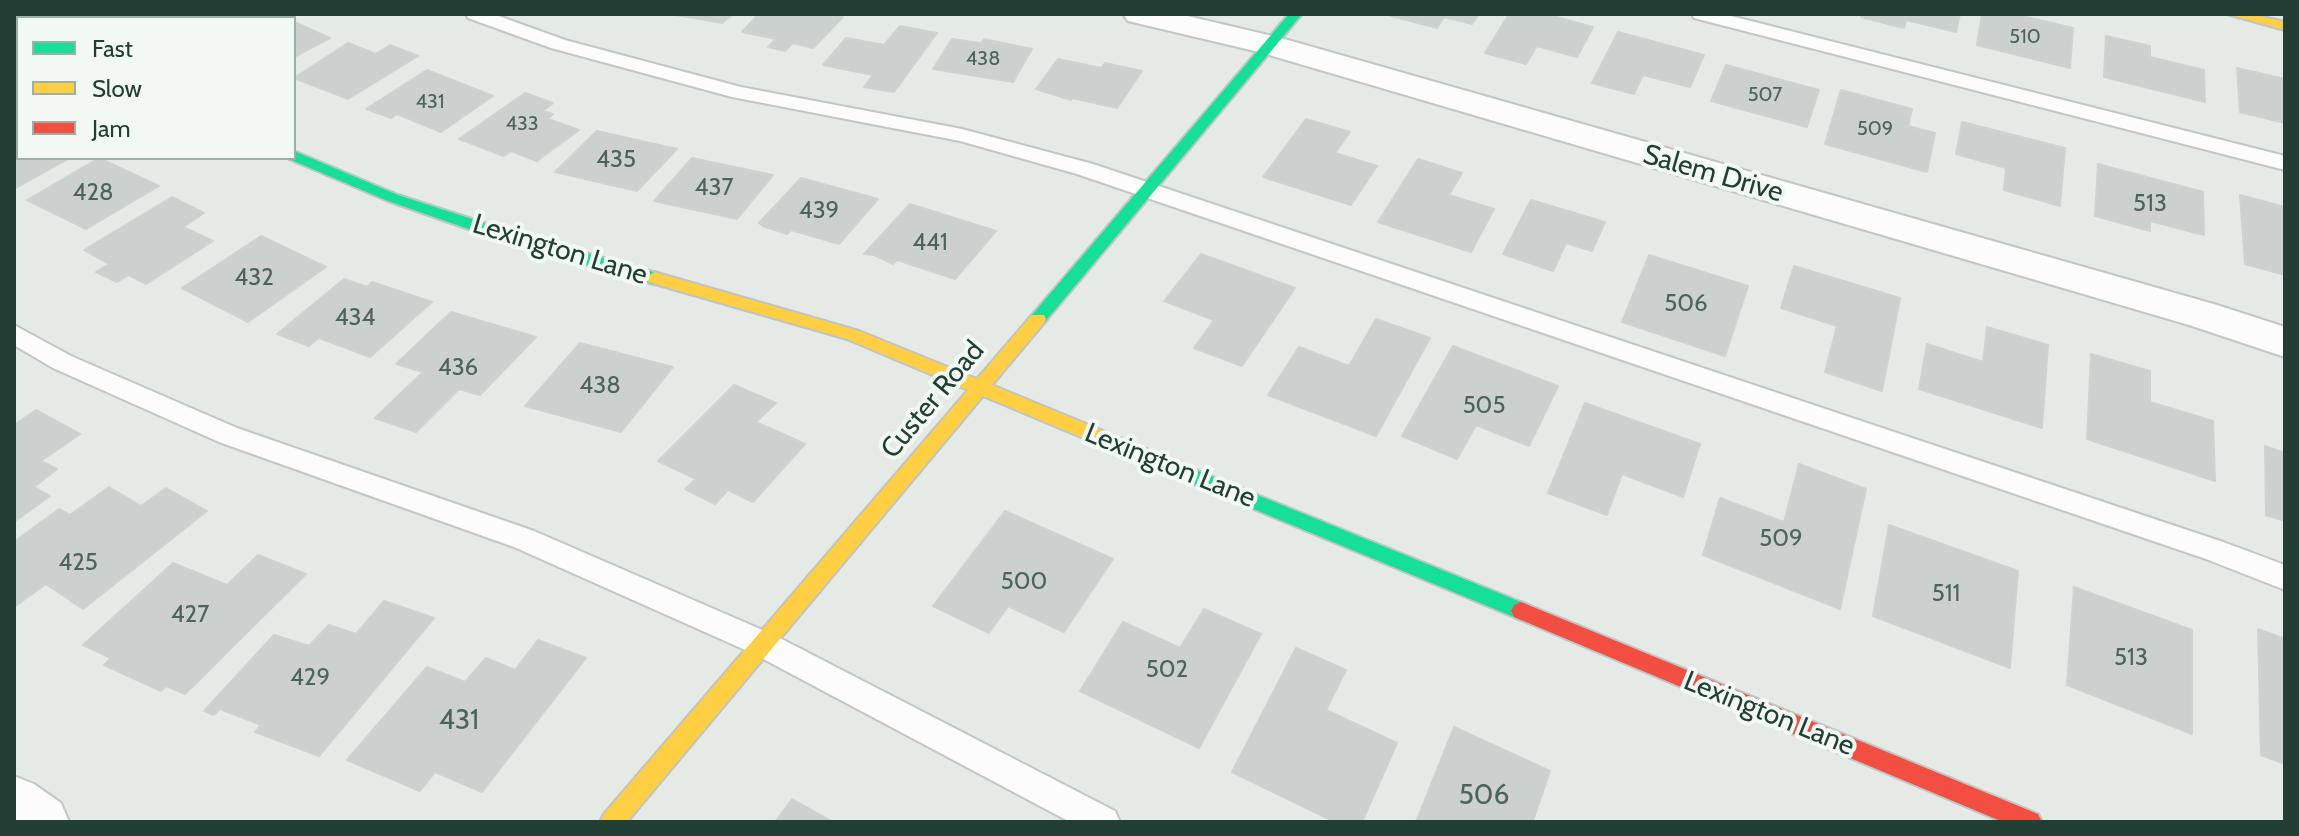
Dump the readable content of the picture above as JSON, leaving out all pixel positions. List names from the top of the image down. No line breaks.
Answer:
{"streets":{"street":["Salem Drive","Lexington Lane","Custer Road"]},"crossings":[["Salem Drive","Custer Road"],["Lexington Lane","Custer Road"]],"house_numbers":["510","438","507","431","433","509","435","437","428","513","439","441","432","506","434","436","438","505","509","425","500","511","427","513","502","429","431","506"],"legend":["Fast","Slow","Jam"]}
